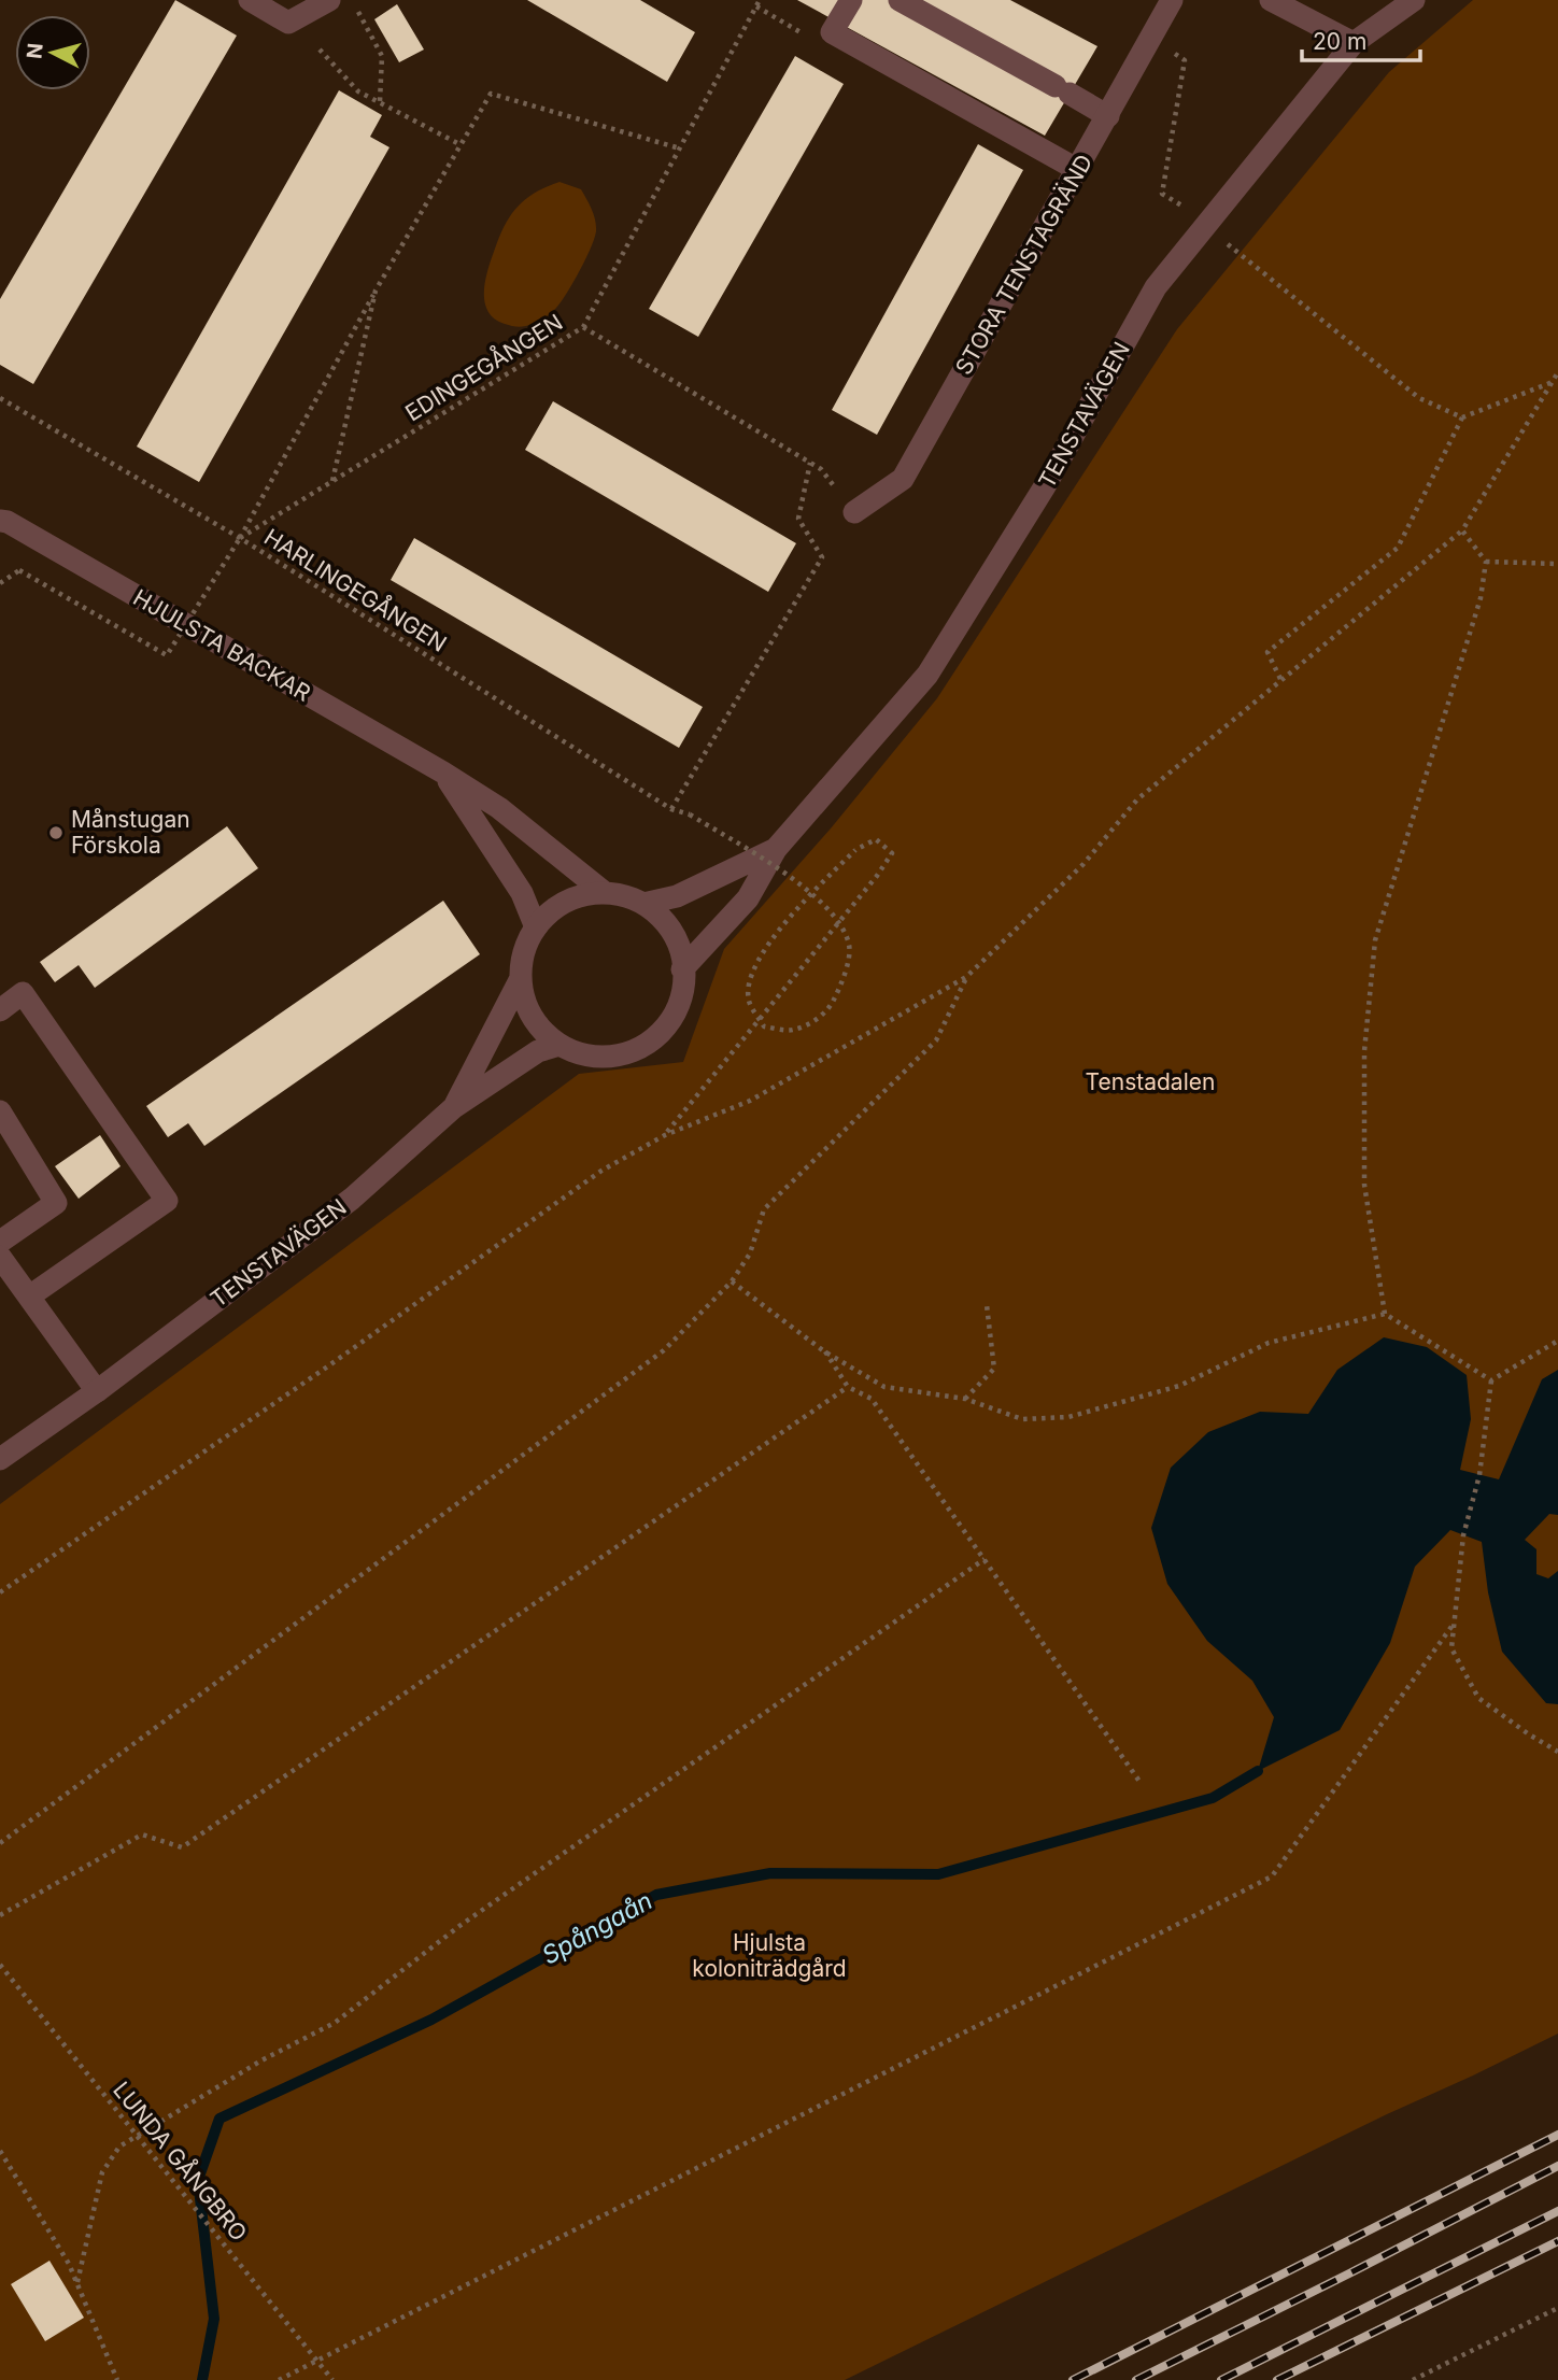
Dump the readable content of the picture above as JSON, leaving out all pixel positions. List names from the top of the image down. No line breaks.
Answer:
{"streets":{"street":["STORA TENSTAGRÄND","TENSTAVÄGEN","HJULSTA BACKAR"],"path":["EDINGEGÅNGEN","HARLINGEGÅNGEN","LUNDA GÅNGBRO"]},"crossings":[["EDINGEGÅNGEN","HARLINGEGÅNGEN"],["TENSTAVÄGEN","HJULSTA BACKAR"]],"water":["Spångaån"],"parks":["Tenstadalen","Hjulsta koloniträdgård"],"places":["Månstugan Förskola"],"scale_bar":"20 m","north":"left"}
